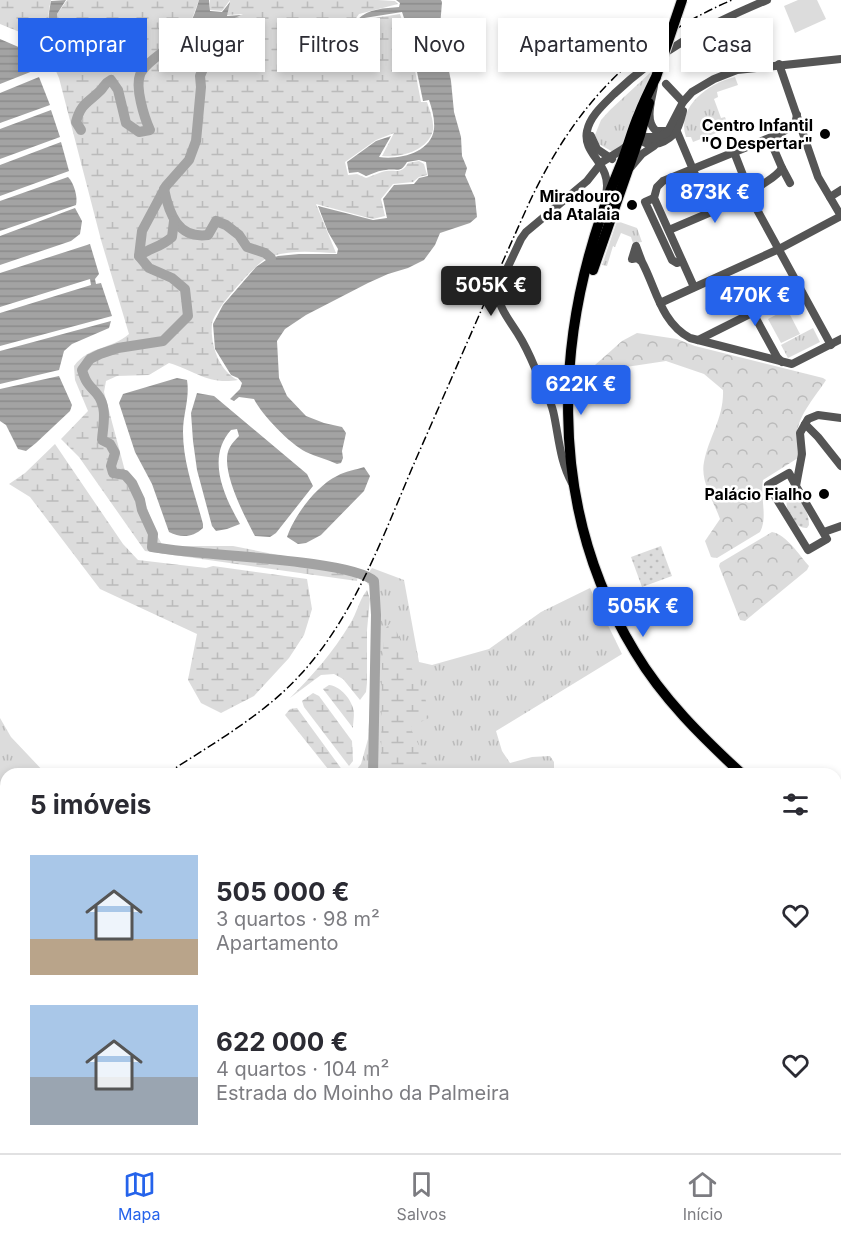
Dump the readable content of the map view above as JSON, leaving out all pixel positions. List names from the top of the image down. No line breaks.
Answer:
{"places":["Centro Infantil \"O Despertar\"","Miradouro da Atalaia","Palácio Fialho"],"page":{"chip":["Comprar","Alugar","Filtros","Novo","Apartamento","Casa"],"price":["873K €","505K €","470K €","622K €","505K €"],"heading":"5 imóveis","list":[{"name":"505 000 €","note":"3 quartos · 98 m² · Apartamento"},{"name":"622 000 €","note":"4 quartos · 104 m² · Estrada do Moinho da Palmeira"}],"tabs":["Mapa","Salvos","Início"]}}
